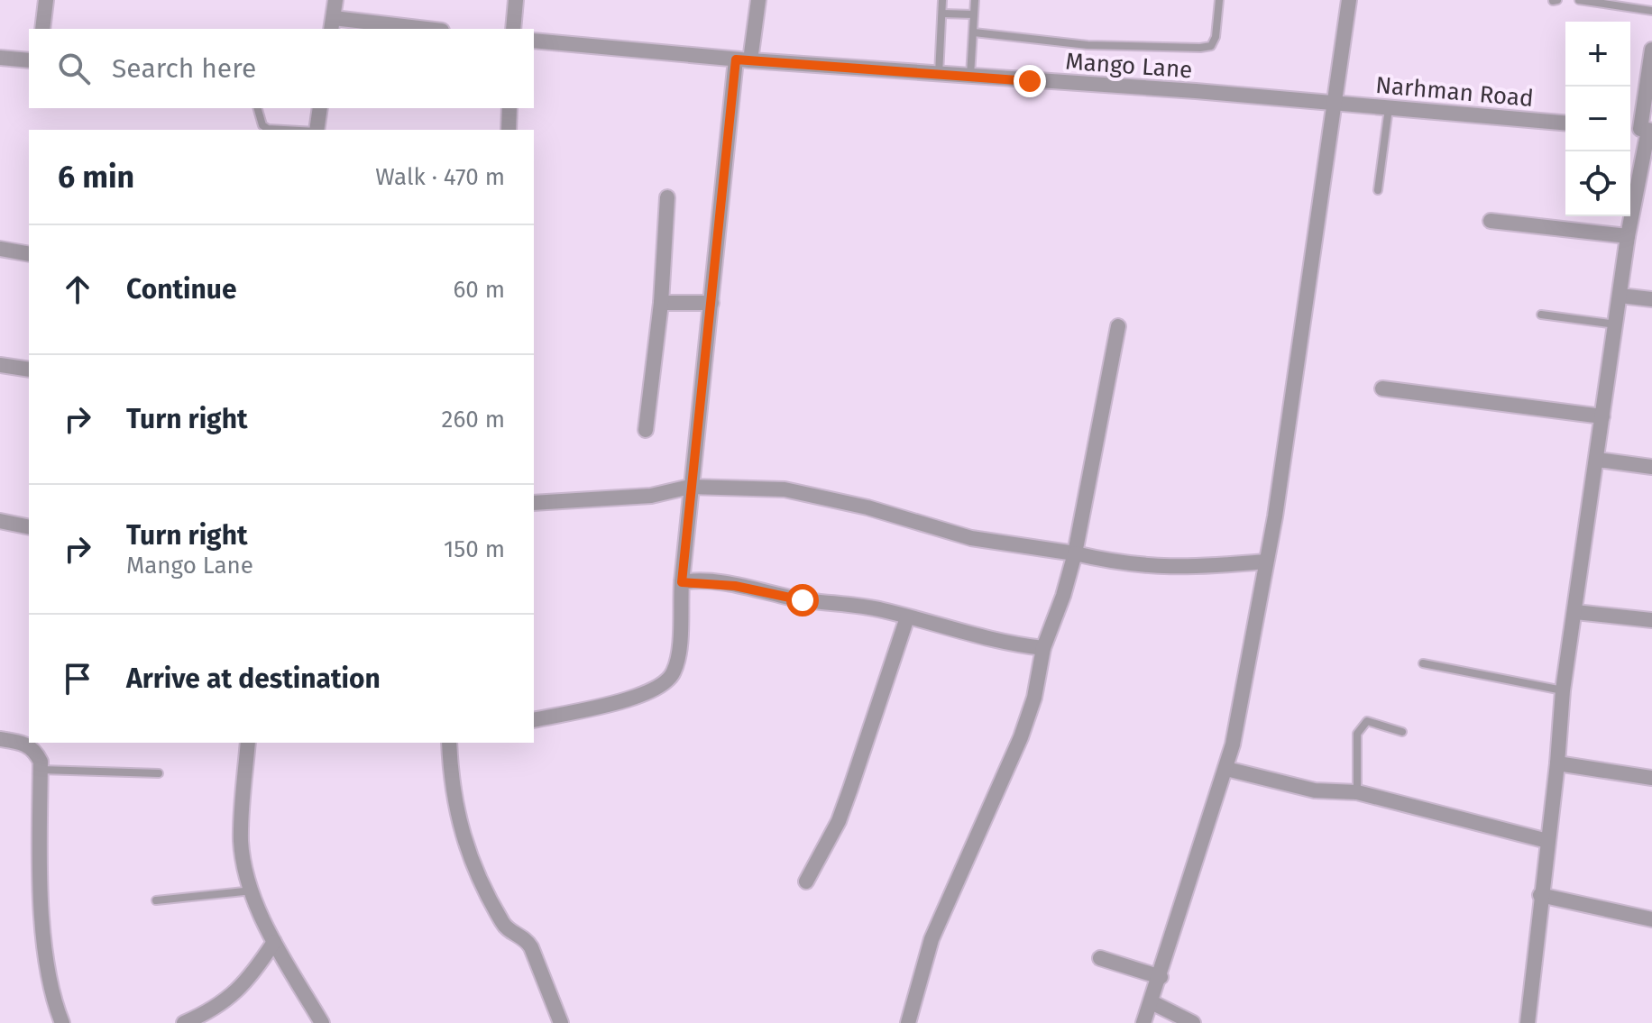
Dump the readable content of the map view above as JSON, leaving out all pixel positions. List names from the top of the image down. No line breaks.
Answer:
{"streets":{"street":["Mango Lane","Narhman Road"]},"crossings":[["Mango Lane","Narhman Road"]],"page":{"map_buttons":["+","−"],"search":"Search here","heading":["6 min","Walk · 470 m"],"list":[["Continue","60 m"],["Turn right","260 m"],["Turn right","Mango Lane","150 m"],"Arrive at destination"]}}
